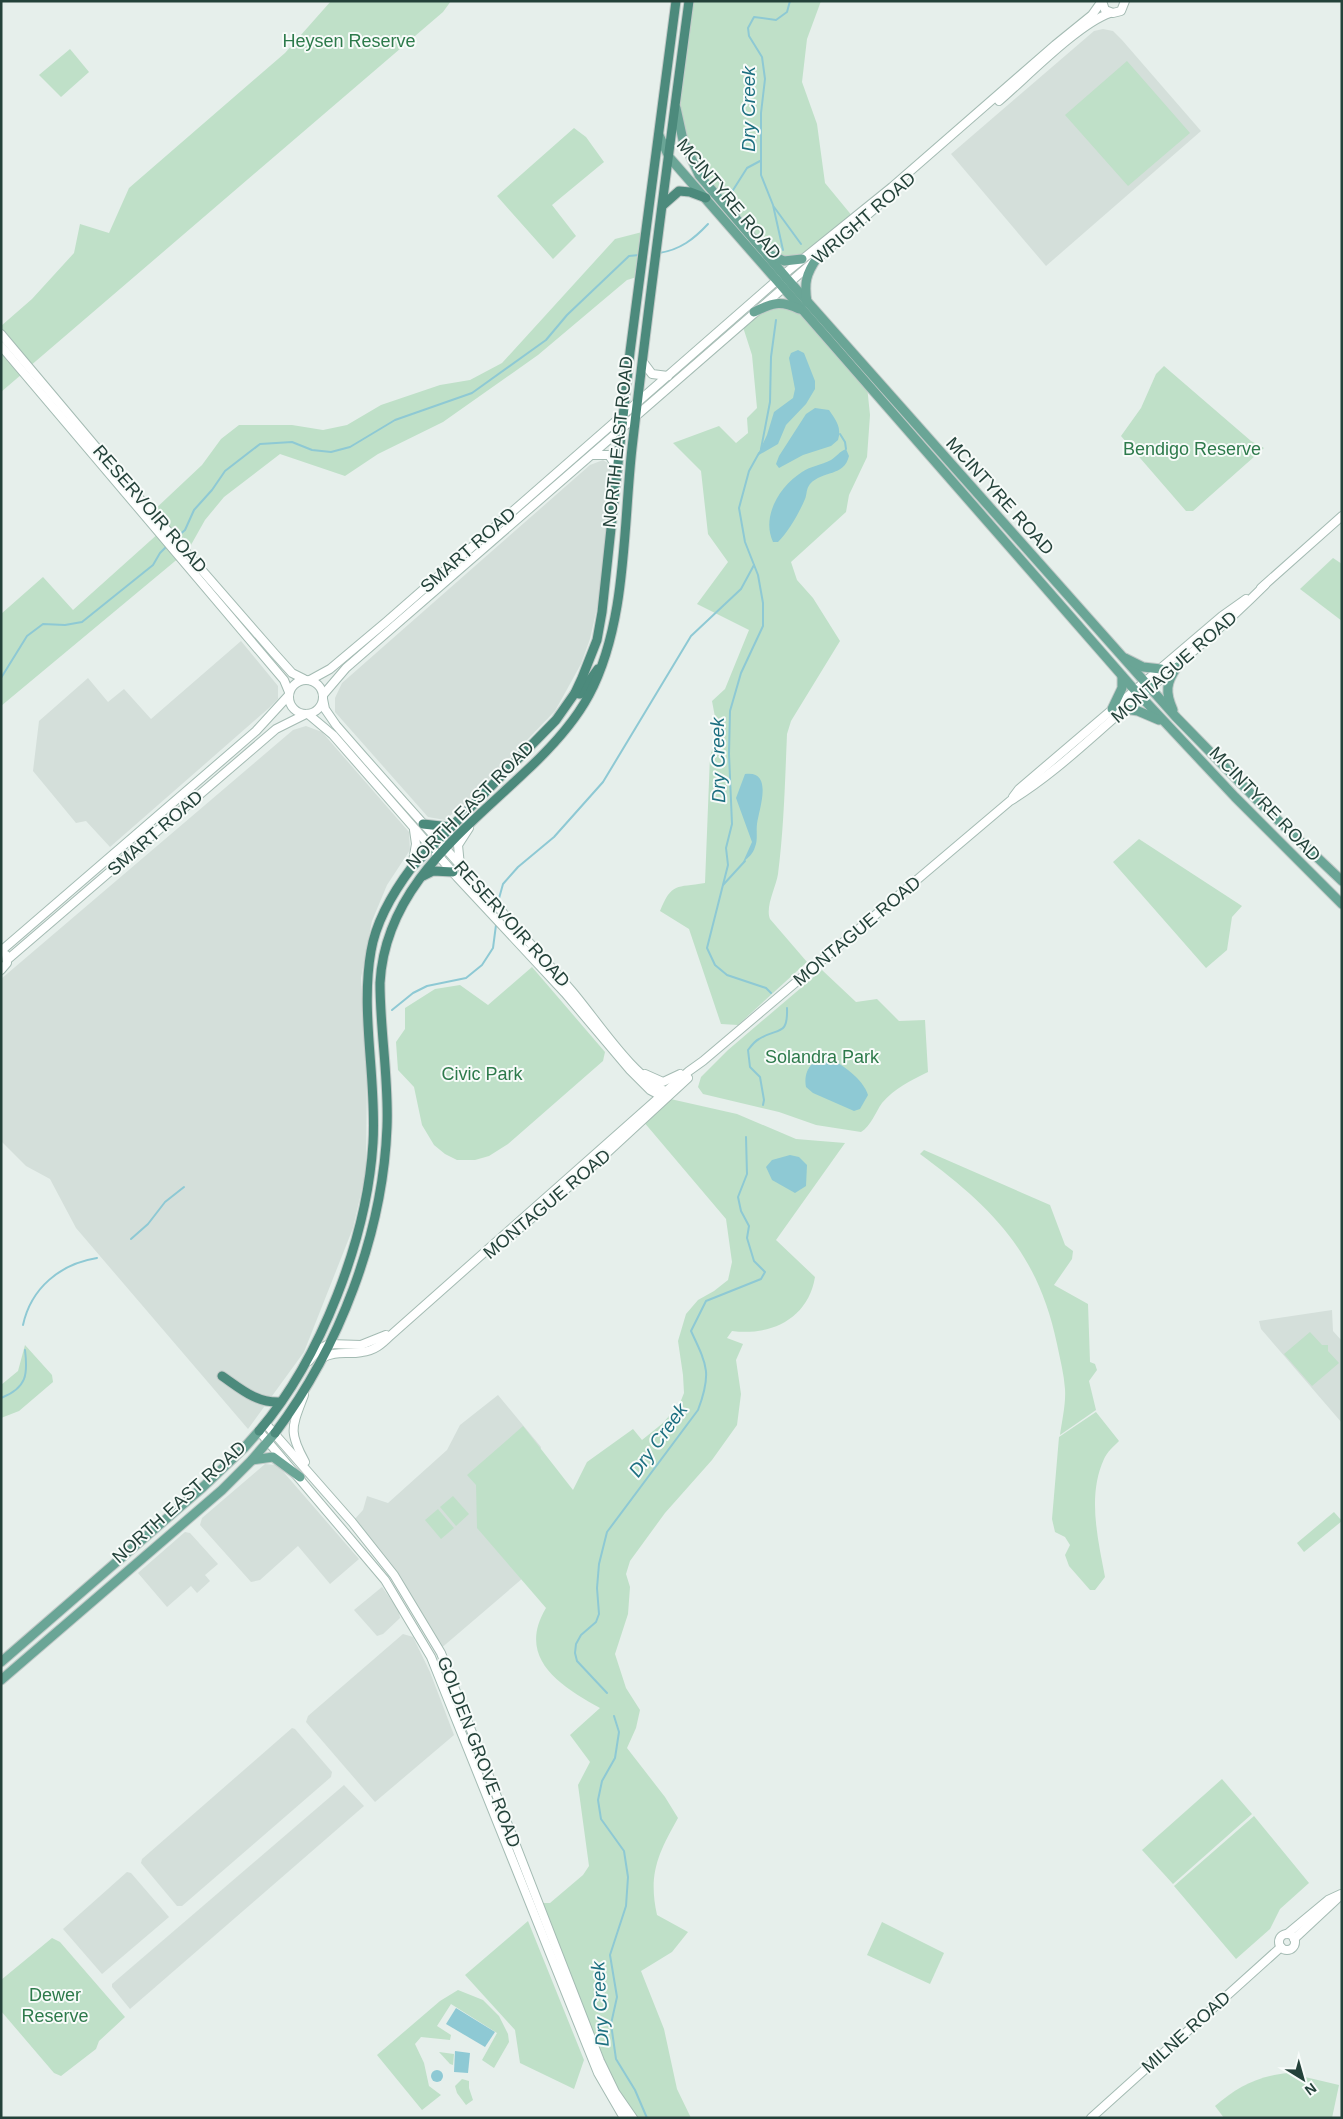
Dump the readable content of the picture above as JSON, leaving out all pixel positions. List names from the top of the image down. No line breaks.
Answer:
{"streets":{"highway":["NORTH EAST ROAD"],"main road":["MCINTYRE ROAD","WRIGHT ROAD","RESERVOIR ROAD","SMART ROAD","MONTAGUE ROAD","GOLDEN GROVE ROAD","MILNE ROAD"]},"crossings":[["MCINTYRE ROAD","WRIGHT ROAD"],["MCINTYRE ROAD","NORTH EAST ROAD"],["MCINTYRE ROAD","MONTAGUE ROAD"],["WRIGHT ROAD","NORTH EAST ROAD"],["WRIGHT ROAD","SMART ROAD"],["NORTH EAST ROAD","RESERVOIR ROAD"],["NORTH EAST ROAD","SMART ROAD"],["NORTH EAST ROAD","MONTAGUE ROAD"],["NORTH EAST ROAD","GOLDEN GROVE ROAD"],["RESERVOIR ROAD","SMART ROAD"],["RESERVOIR ROAD","MONTAGUE ROAD"]],"water":["Dry Creek"],"parks":["Heysen Reserve","Bendigo Reserve","Solandra Park","Civic Park","Dewer Reserve"],"north":"bottom right"}
